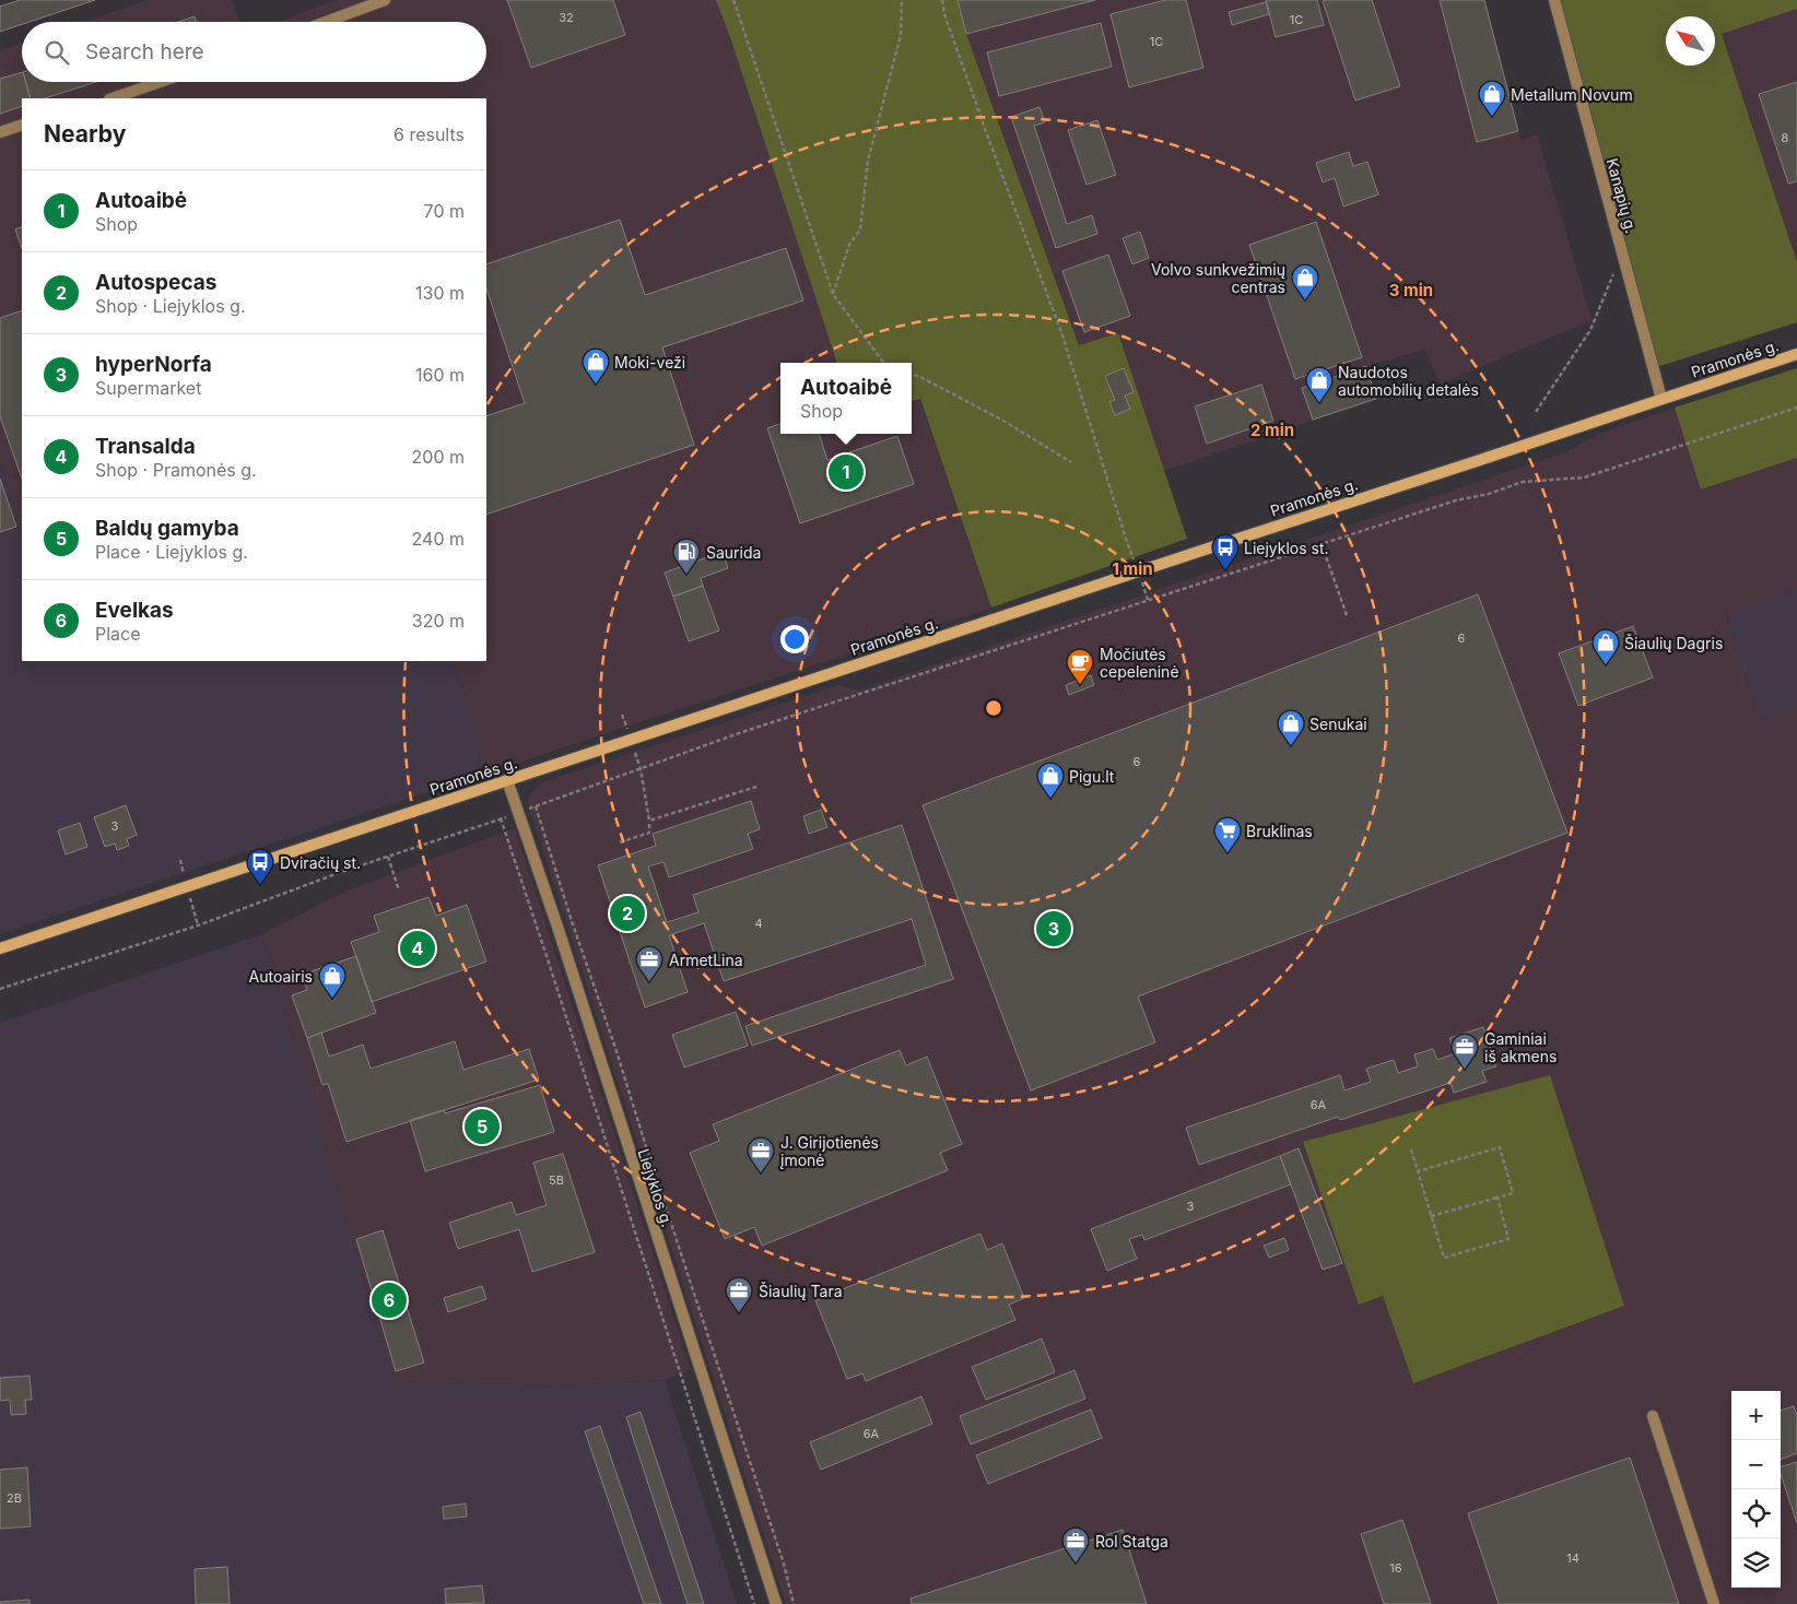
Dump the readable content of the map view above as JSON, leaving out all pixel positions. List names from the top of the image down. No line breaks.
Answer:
{"streets":{"main road":["Pramonės g."],"street":["Kanapių g.","Liejyklos g."]},"crossings":[["Kanapių g.","Pramonės g."],["Pramonės g.","Liejyklos g."]],"places":{"shop":["Metallum Novum","Volvo sunkvežimių centras","Moki-veži","Naudotos automobilių detalės","Šiaulių Dagris","Senukai","Pigu.lt","Autoairis"],"bus stop":["Liejyklos st.","Dviračių st."],"fuel station":["Saurida"],"cafe":["Močiutės cepeleninė"],"supermarket":["Bruklinas"],"office":["ArmetLina","Gaminiai iš akmens","J. Girijotienės įmonė","Šiaulių Tara","Rol Statga"]},"house_numbers":["32","1C","1C","8","6","6","3","4","6A","5B","3","6A","2B","14","16"],"north":"top left","page":{"search":"Search here","heading":["Nearby","6 results"],"list":[{"mark":"1","name":"Autoaibė","note":"Shop","value":"70 m"},{"mark":"2","name":"Autospecas","note":"Shop · Liejyklos g.","value":"130 m"},{"mark":"3","name":"hyperNorfa","note":"Supermarket","value":"160 m"},{"mark":"4","name":"Transalda","note":"Shop · Pramonės g.","value":"200 m"},{"mark":"5","name":"Baldų gamyba","note":"Place · Liejyklos g.","value":"240 m"},{"mark":"6","name":"Evelkas","note":"Place","value":"320 m"}],"popup":["Autoaibė","Shop"],"pins":["1","2","3","4","5","6"],"map_buttons":["+","−"]},"rings":["3 min","2 min","1 min"]}
